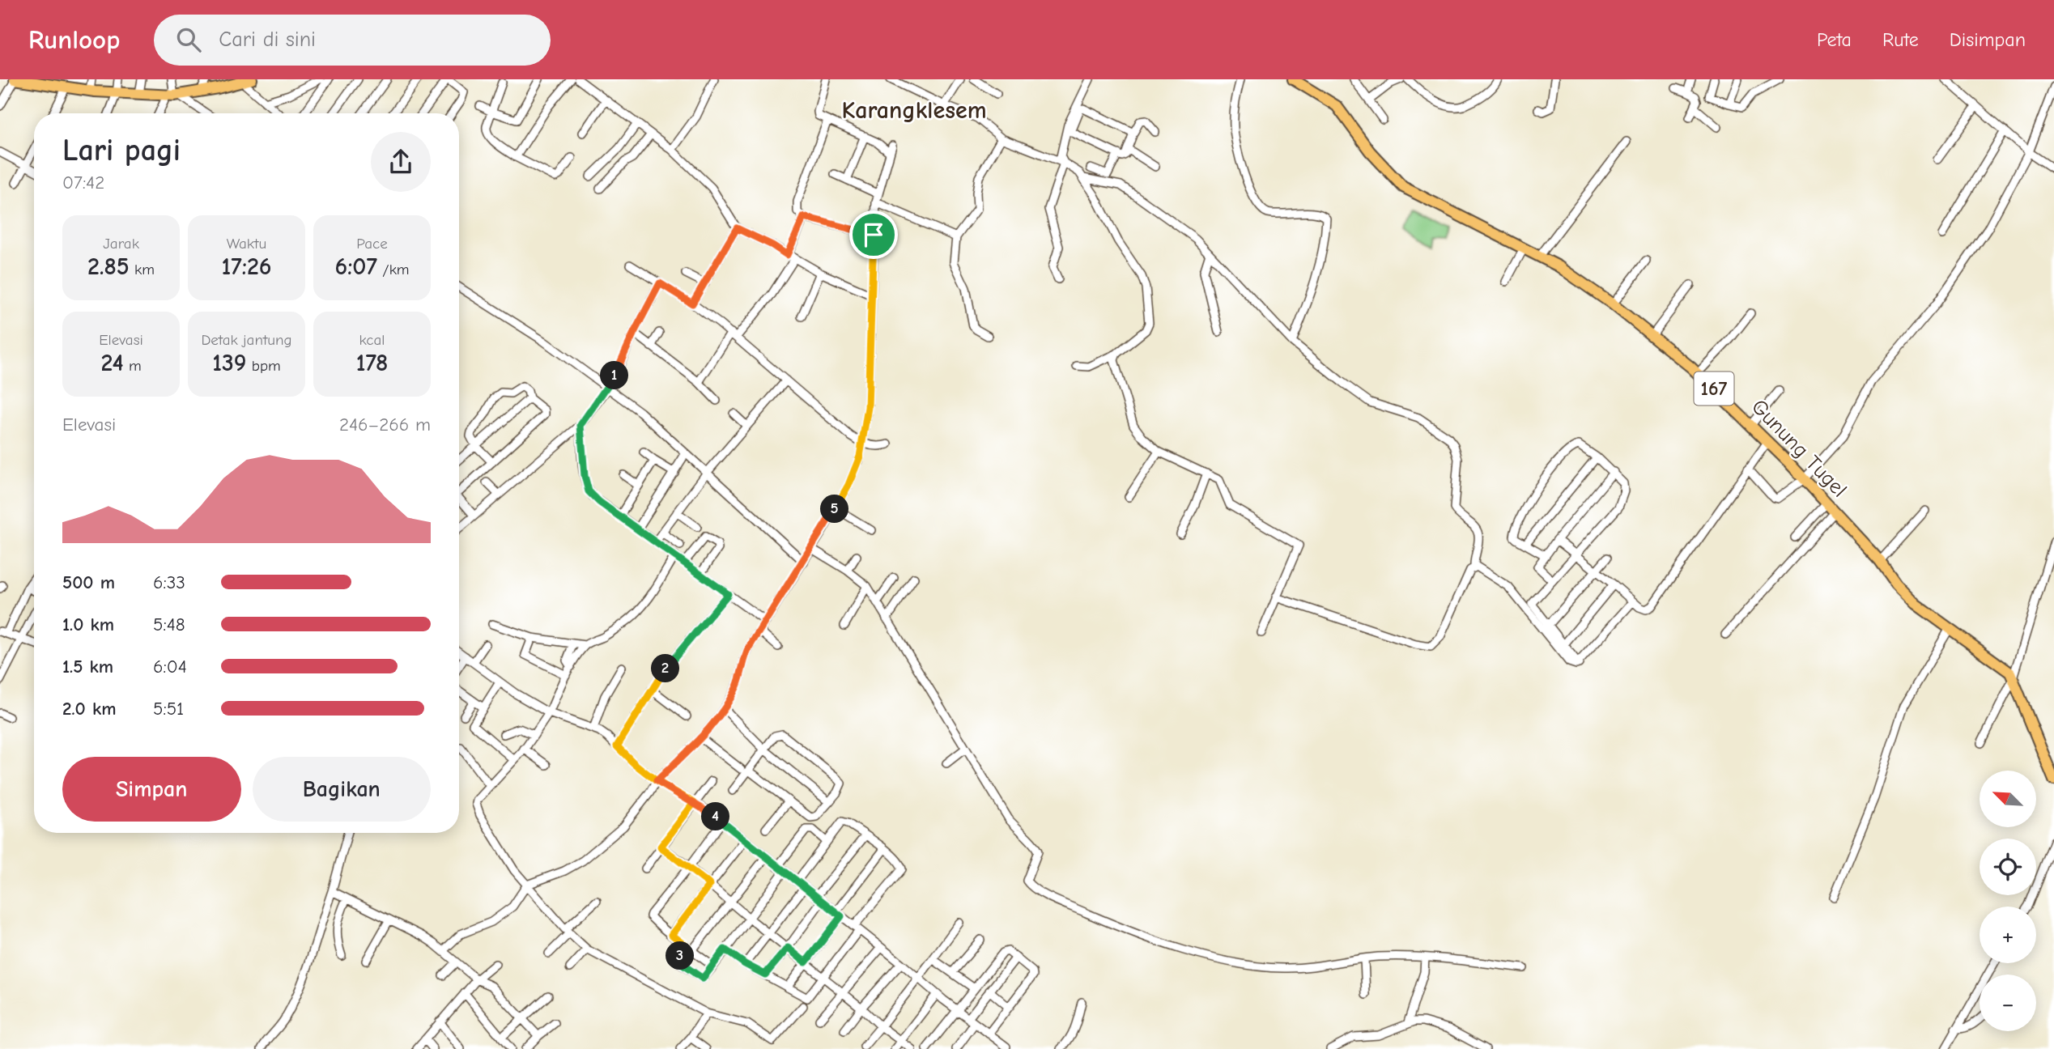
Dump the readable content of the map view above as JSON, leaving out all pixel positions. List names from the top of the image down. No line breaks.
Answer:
{"streets":{"main road":["167","Gunung Tugel"]},"districts":["Karangklesem"],"north":"top left","page":{"header":"Runloop","search":"Cari di sini","nav":["Peta","Rute","Disimpan"],"heading":["Lari pagi","07:42"],"stats":[["Jarak","2.85 km"],["Waktu","17:26"],["Pace","6:07 /km"],["Elevasi","24 m"],["Detak jantung","139 bpm"],["kcal","178"]],"pins":["1","5","2","4","3"],"chart":["Elevasi","246–266 m"],"list":[{"name":"500 m","note":"6:33"},{"name":"1.0 km","note":"5:48"},{"name":"1.5 km","note":"6:04"},{"name":"2.0 km","note":"5:51"}],"buttons":["Simpan","Bagikan"],"map_buttons":["+","−"]}}
